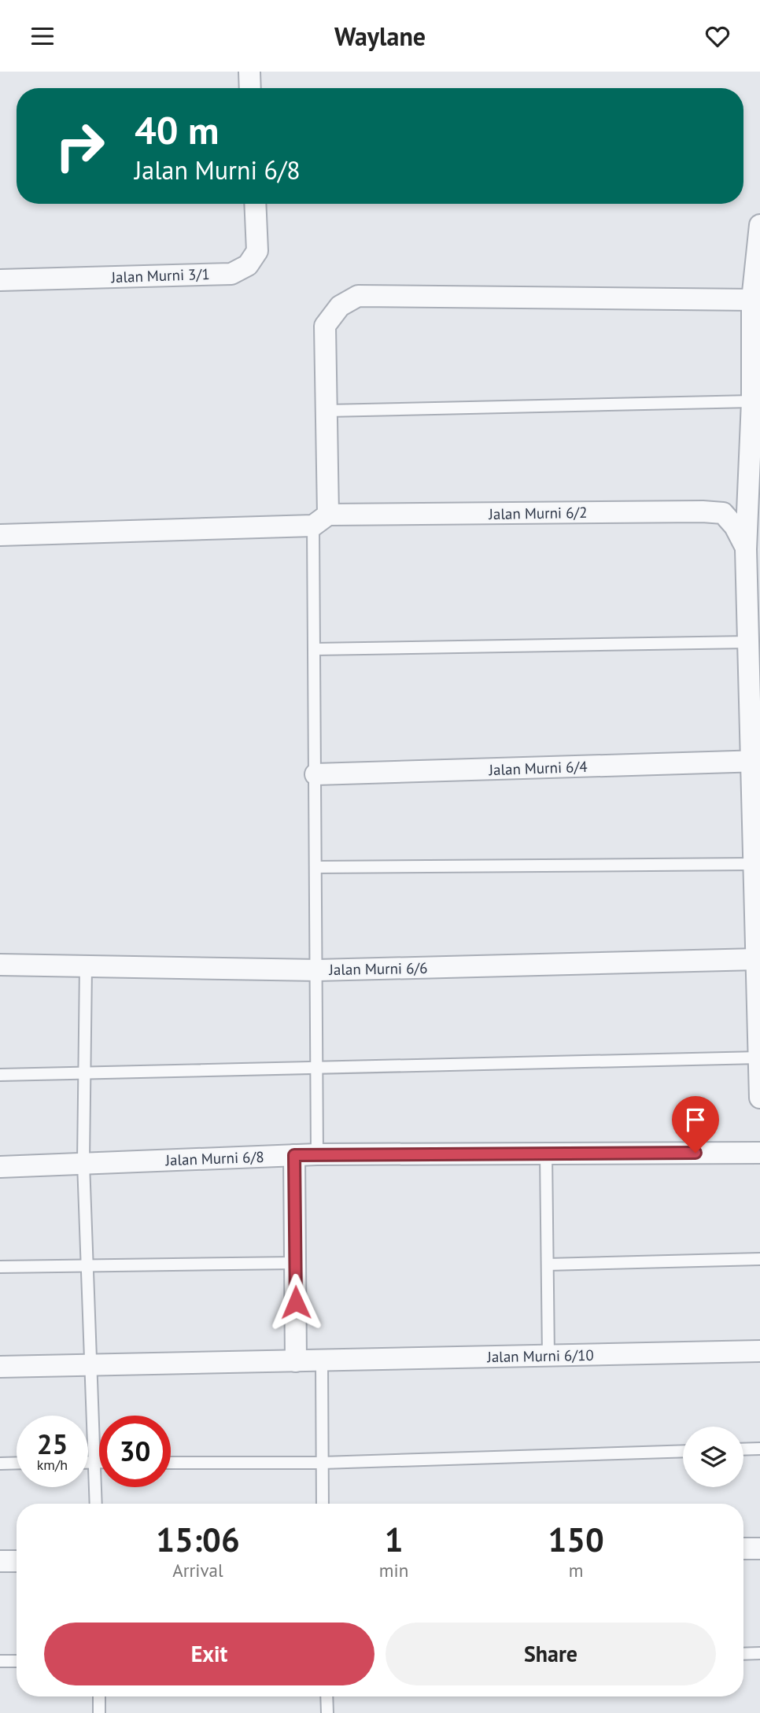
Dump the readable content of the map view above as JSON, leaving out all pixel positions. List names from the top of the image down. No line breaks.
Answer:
{"streets":{"street":["Jalan Murni 3/1","Jalan Murni 6/2","Jalan Murni 6/4","Jalan Murni 6/6","Jalan Murni 6/8","Jalan Murni 6/10"]},"page":{"header":"Waylane","turn":["40 m","Jalan Murni 6/8"],"speed":"25 km/h","limit":"30","eta":["15:06","Arrival","1","min","150","m"],"buttons":["Exit","Share"]}}
